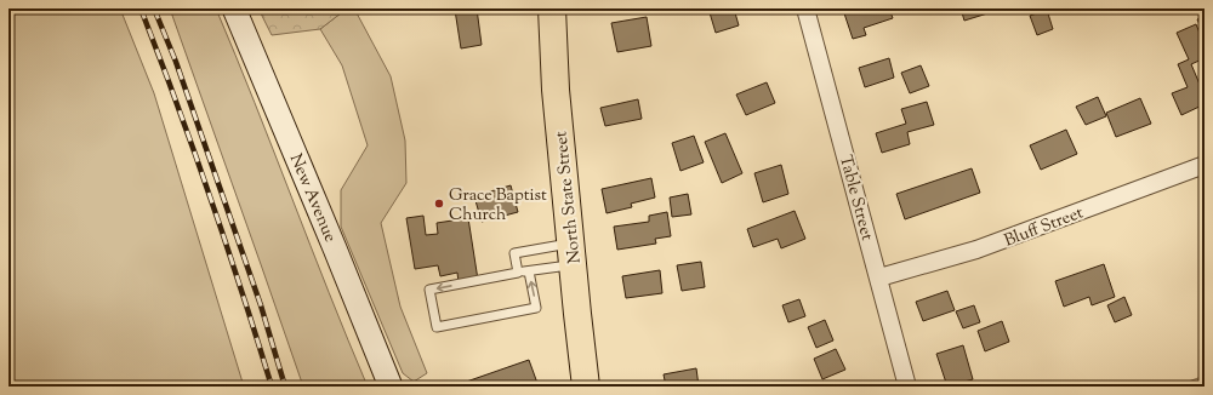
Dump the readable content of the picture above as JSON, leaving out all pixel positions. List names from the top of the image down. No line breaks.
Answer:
{"streets":{"main road":["New Avenue","North State Street"],"street":["Table Street","Bluff Street"]},"crossings":[["Table Street","Bluff Street"]],"places":["Grace Baptist Church"]}
